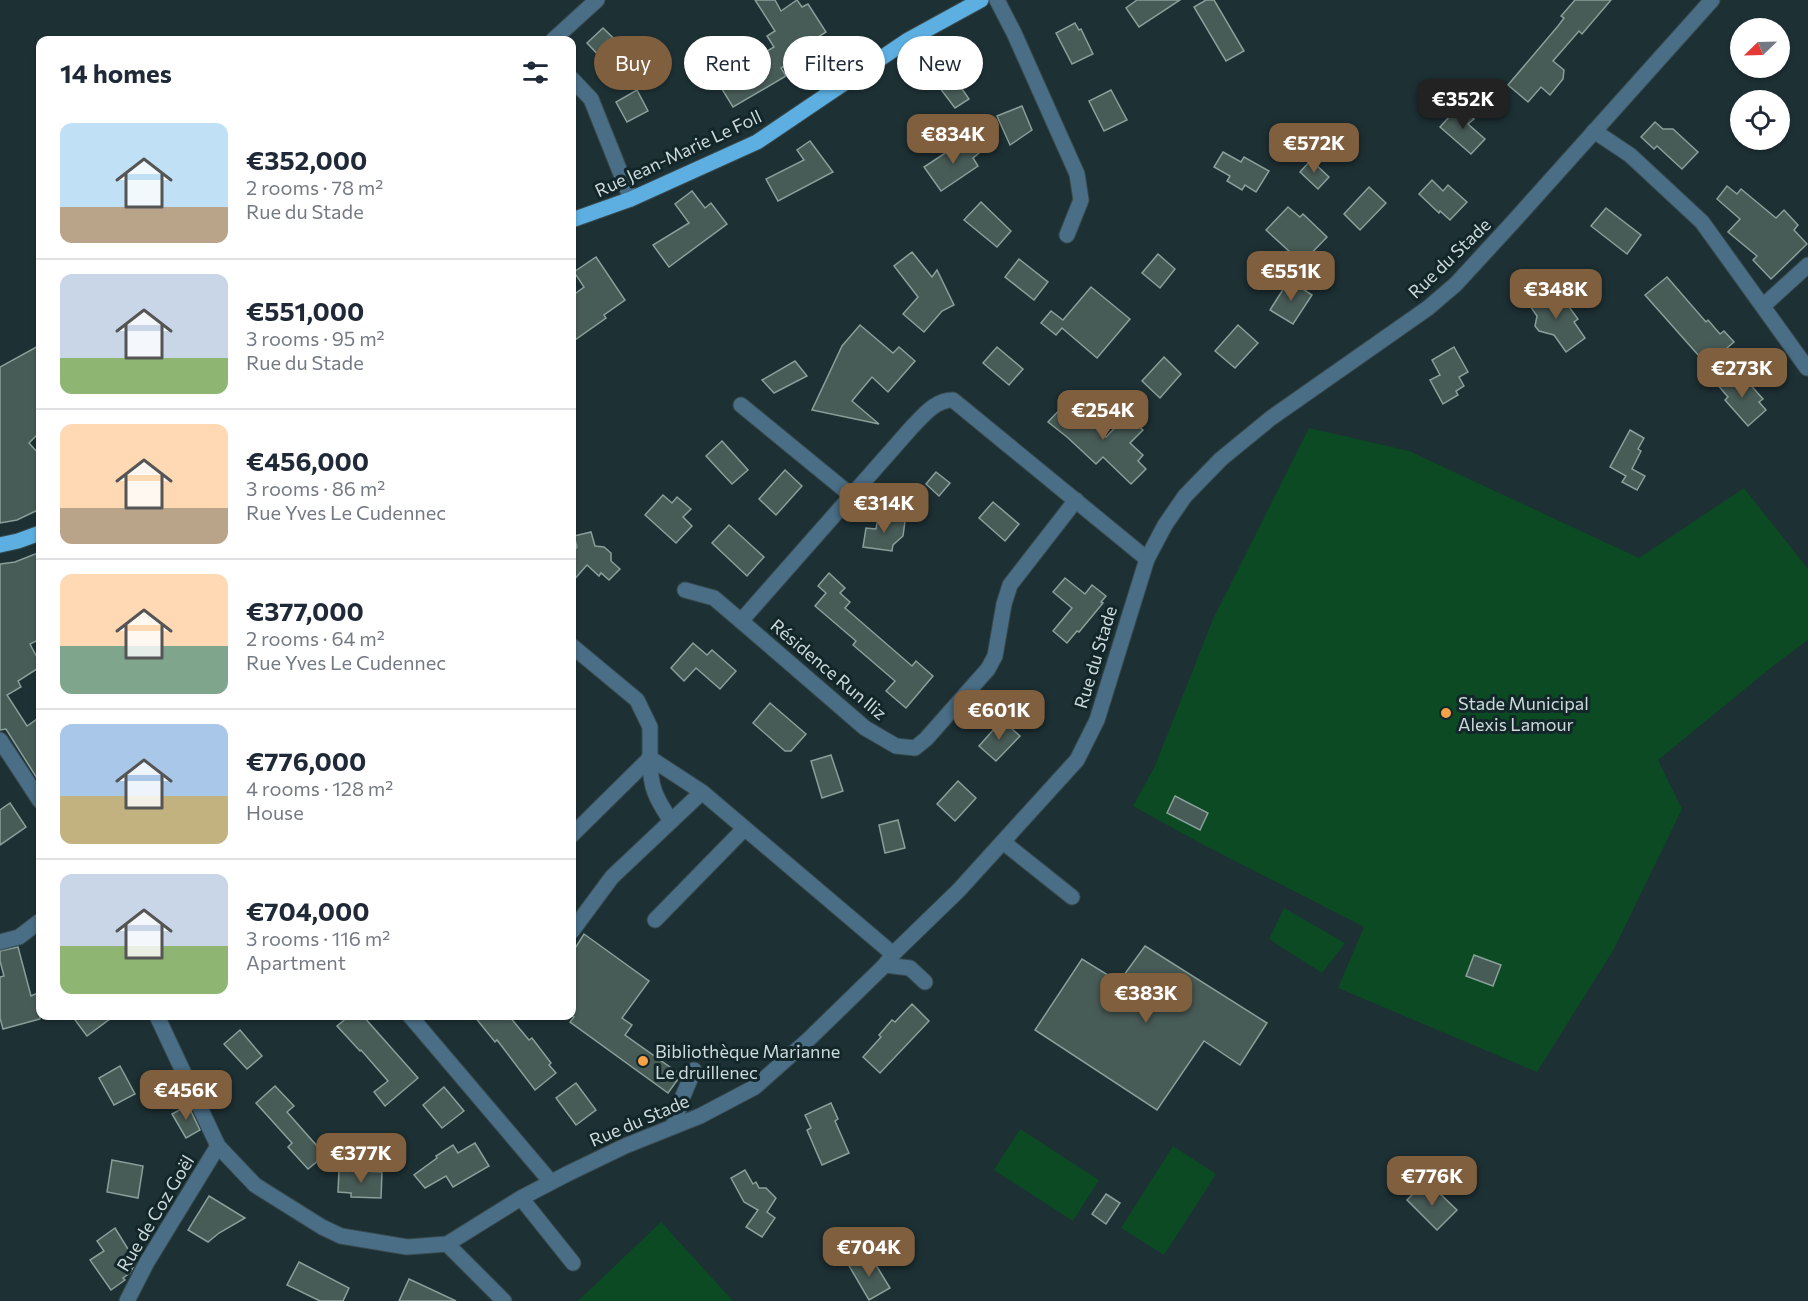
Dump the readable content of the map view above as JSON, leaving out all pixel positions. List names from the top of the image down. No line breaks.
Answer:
{"streets":{"main road":["Rue Jean-Marie Le Foll"],"street":["Rue du Stade","Résidence Run Iliz","Rue de Coz Goël"]},"crossings":[["Rue du Stade","Résidence Run Iliz"]],"places":["Stade Municipal Alexis Lamour","Bibliothèque Marianne Le druillenec"],"north":"bottom left","page":{"chip":["Buy","Rent","Filters","New"],"heading":"14 homes","price":["€352K","€834K","€572K","€551K","€348K","€273K","€254K","€314K","€601K","€383K","€456K","€377K","€776K","€704K"],"list":[{"name":"€352,000","note":"2 rooms · 78 m² · Rue du Stade"},{"name":"€551,000","note":"3 rooms · 95 m² · Rue du Stade"},{"name":"€456,000","note":"3 rooms · 86 m² · Rue Yves Le Cudennec"},{"name":"€377,000","note":"2 rooms · 64 m² · Rue Yves Le Cudennec"},{"name":"€776,000","note":"4 rooms · 128 m² · House"},{"name":"€704,000","note":"3 rooms · 116 m² · Apartment"}]}}
